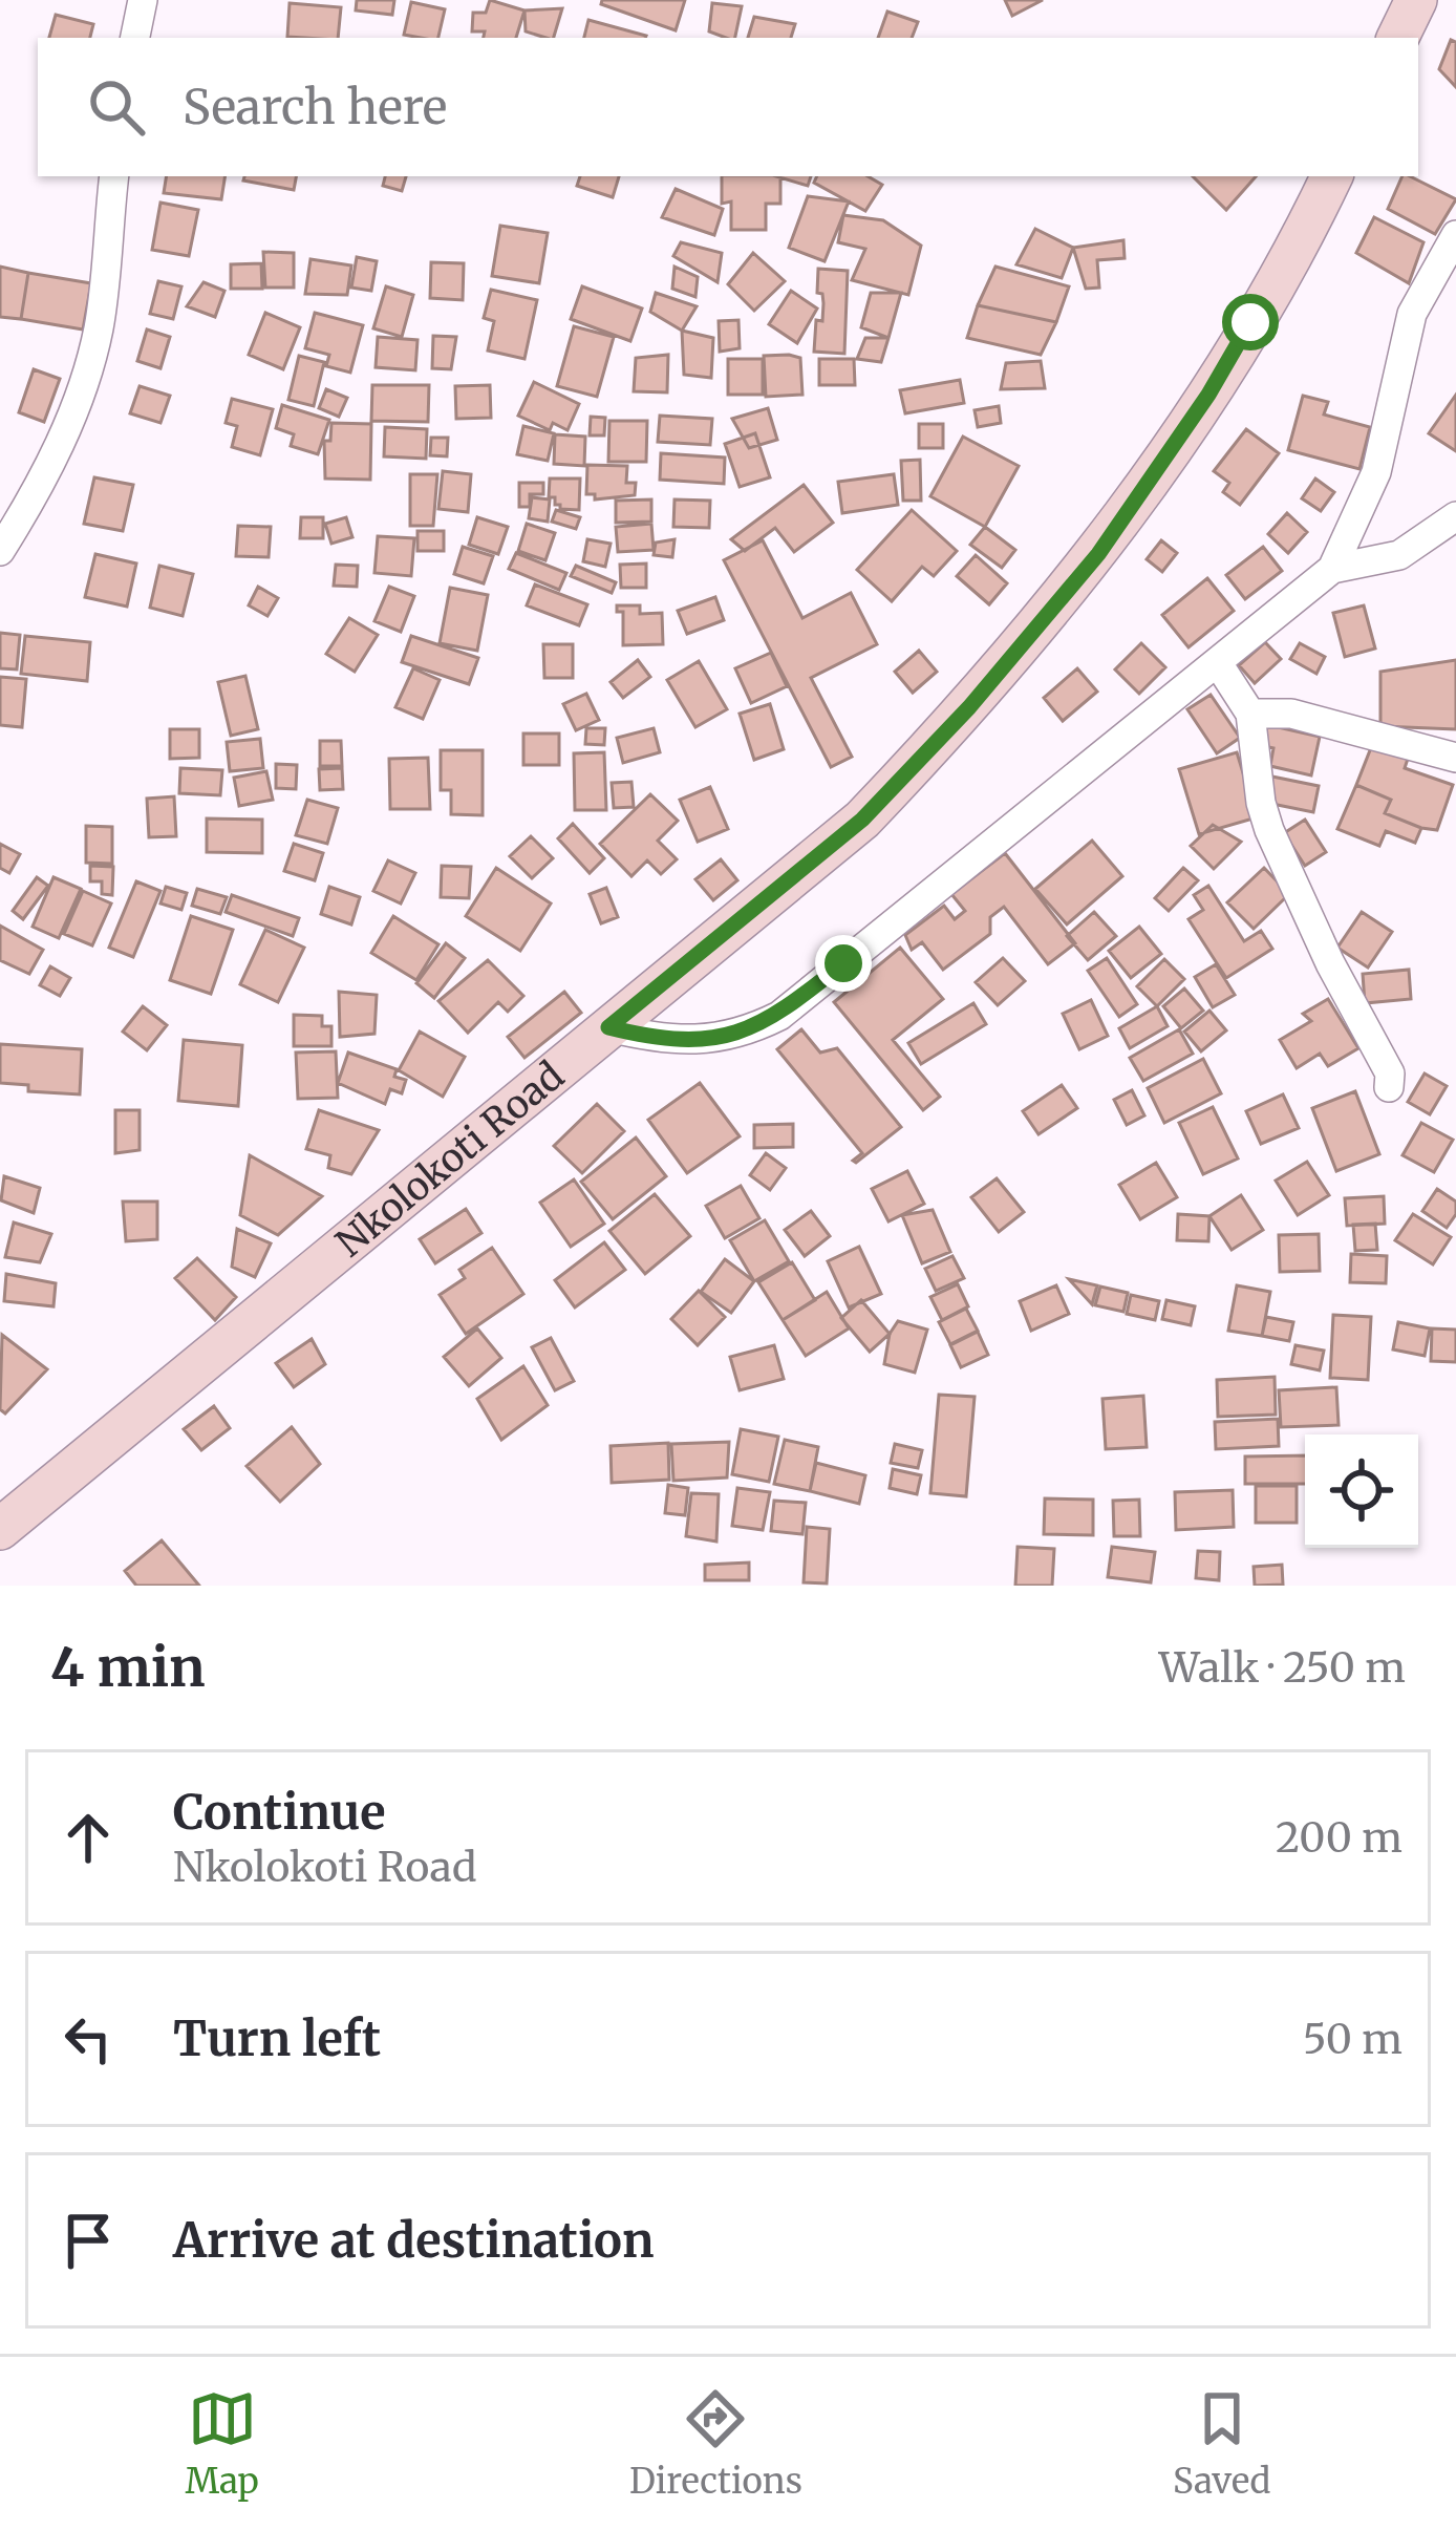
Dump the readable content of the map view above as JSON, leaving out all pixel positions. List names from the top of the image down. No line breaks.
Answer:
{"streets":{"main road":["Nkolokoti Road"]},"page":{"search":"Search here","heading":["4 min","Walk · 250 m"],"list":[["Continue","Nkolokoti Road","200 m"],["Turn left","50 m"],"Arrive at destination"],"nav":["Map","Directions","Saved"]}}
